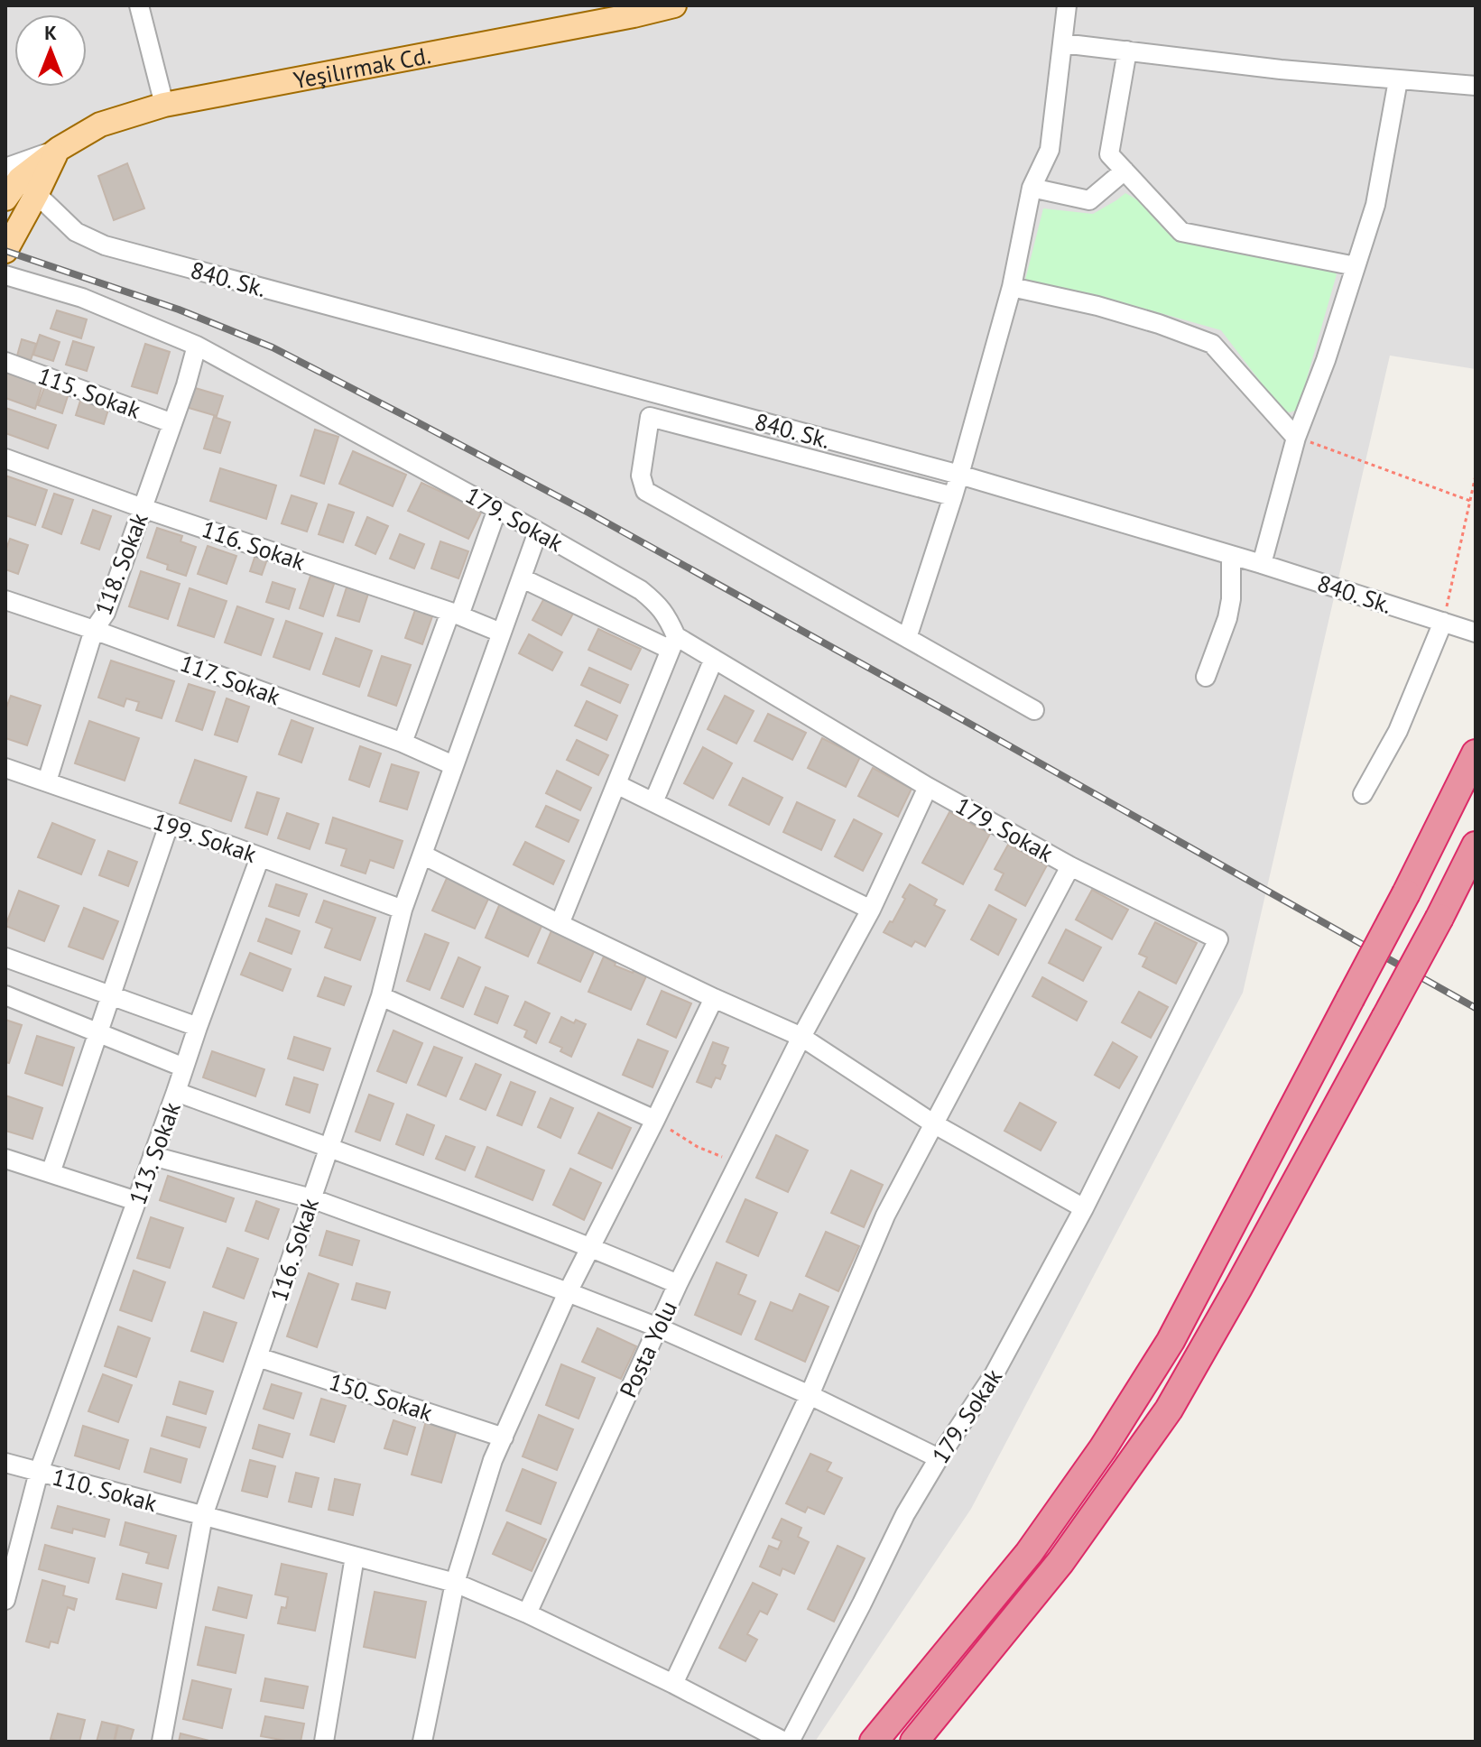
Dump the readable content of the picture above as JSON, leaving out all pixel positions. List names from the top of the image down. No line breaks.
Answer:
{"streets":{"main road":["Yeşilırmak Cd."],"street":["840. Sk.","115. Sokak","179. Sokak","116. Sokak","118. Sokak","117. Sokak","199. Sokak","113. Sokak","Posta Yolu","150. Sokak","110. Sokak"]},"crossings":[["Yeşilırmak Cd.","840. Sk."],["115. Sokak","118. Sokak"],["179. Sokak","116. Sokak"],["179. Sokak","118. Sokak"],["179. Sokak","Posta Yolu"],["116. Sokak","118. Sokak"],["116. Sokak","117. Sokak"],["116. Sokak","199. Sokak"],["116. Sokak","150. Sokak"],["116. Sokak","110. Sokak"],["118. Sokak","117. Sokak"],["118. Sokak","199. Sokak"],["199. Sokak","113. Sokak"],["113. Sokak","110. Sokak"]],"north":"top"}
